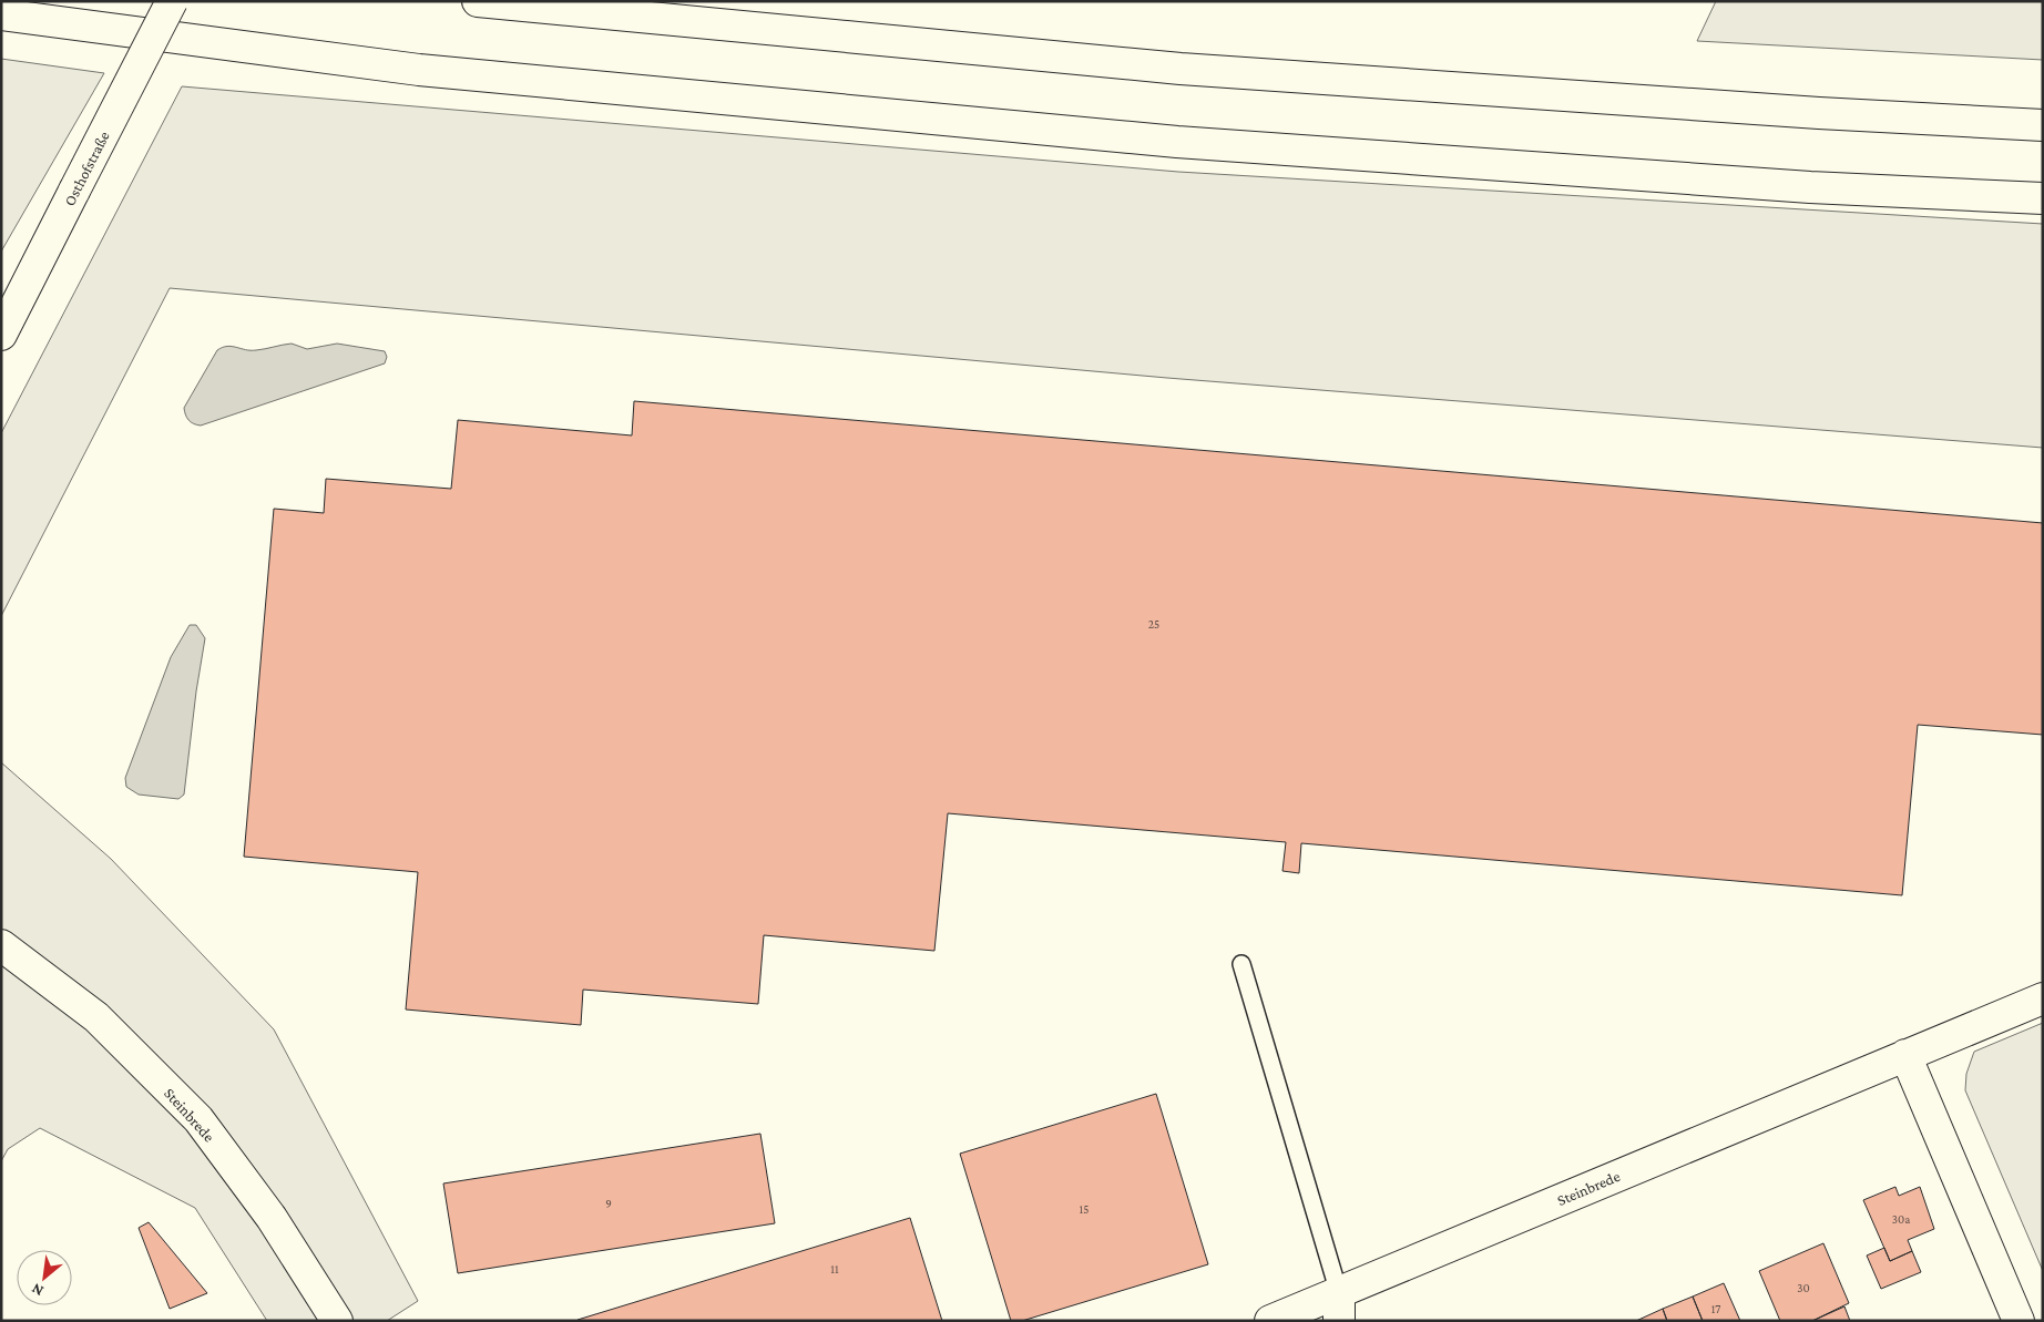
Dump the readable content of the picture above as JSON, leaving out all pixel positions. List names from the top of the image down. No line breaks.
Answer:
{"streets":{"main road":["Osthofstraße","Steinbrede"]},"house_numbers":["25","9","15","30a","11","30","17"],"north":"bottom left"}
